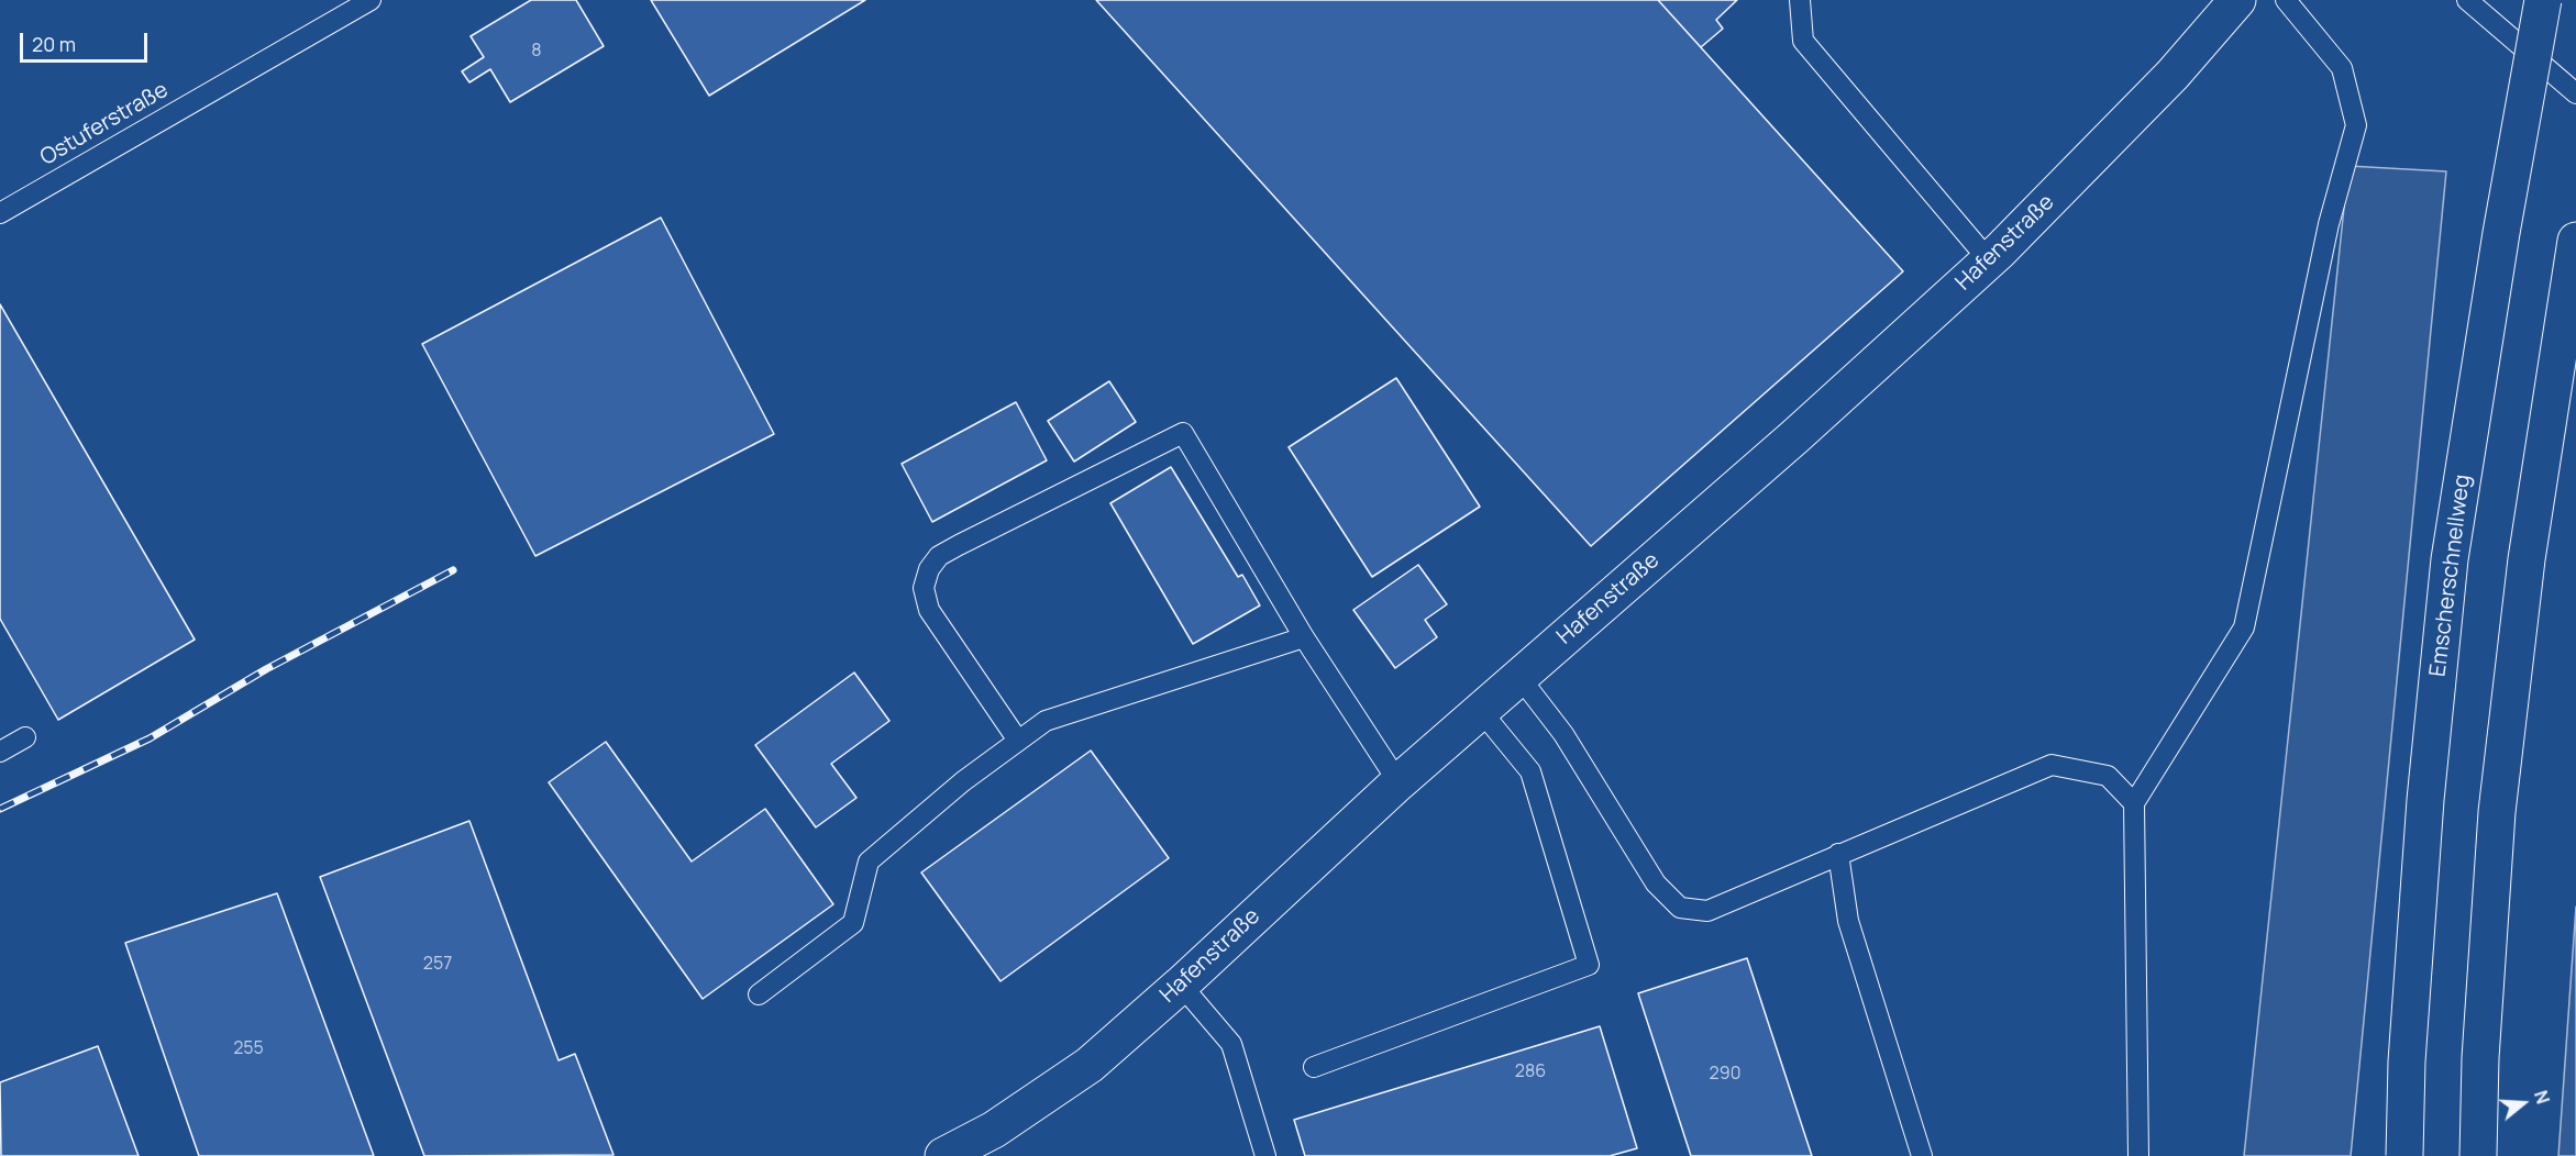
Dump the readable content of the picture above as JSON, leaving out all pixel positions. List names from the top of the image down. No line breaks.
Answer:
{"streets":{"main road":["Hafenstraße","Emscherschnellweg"],"lane":["Ostuferstraße"]},"house_numbers":["8","257","255","286","290"],"scale_bar":"20 m","north":"right"}
